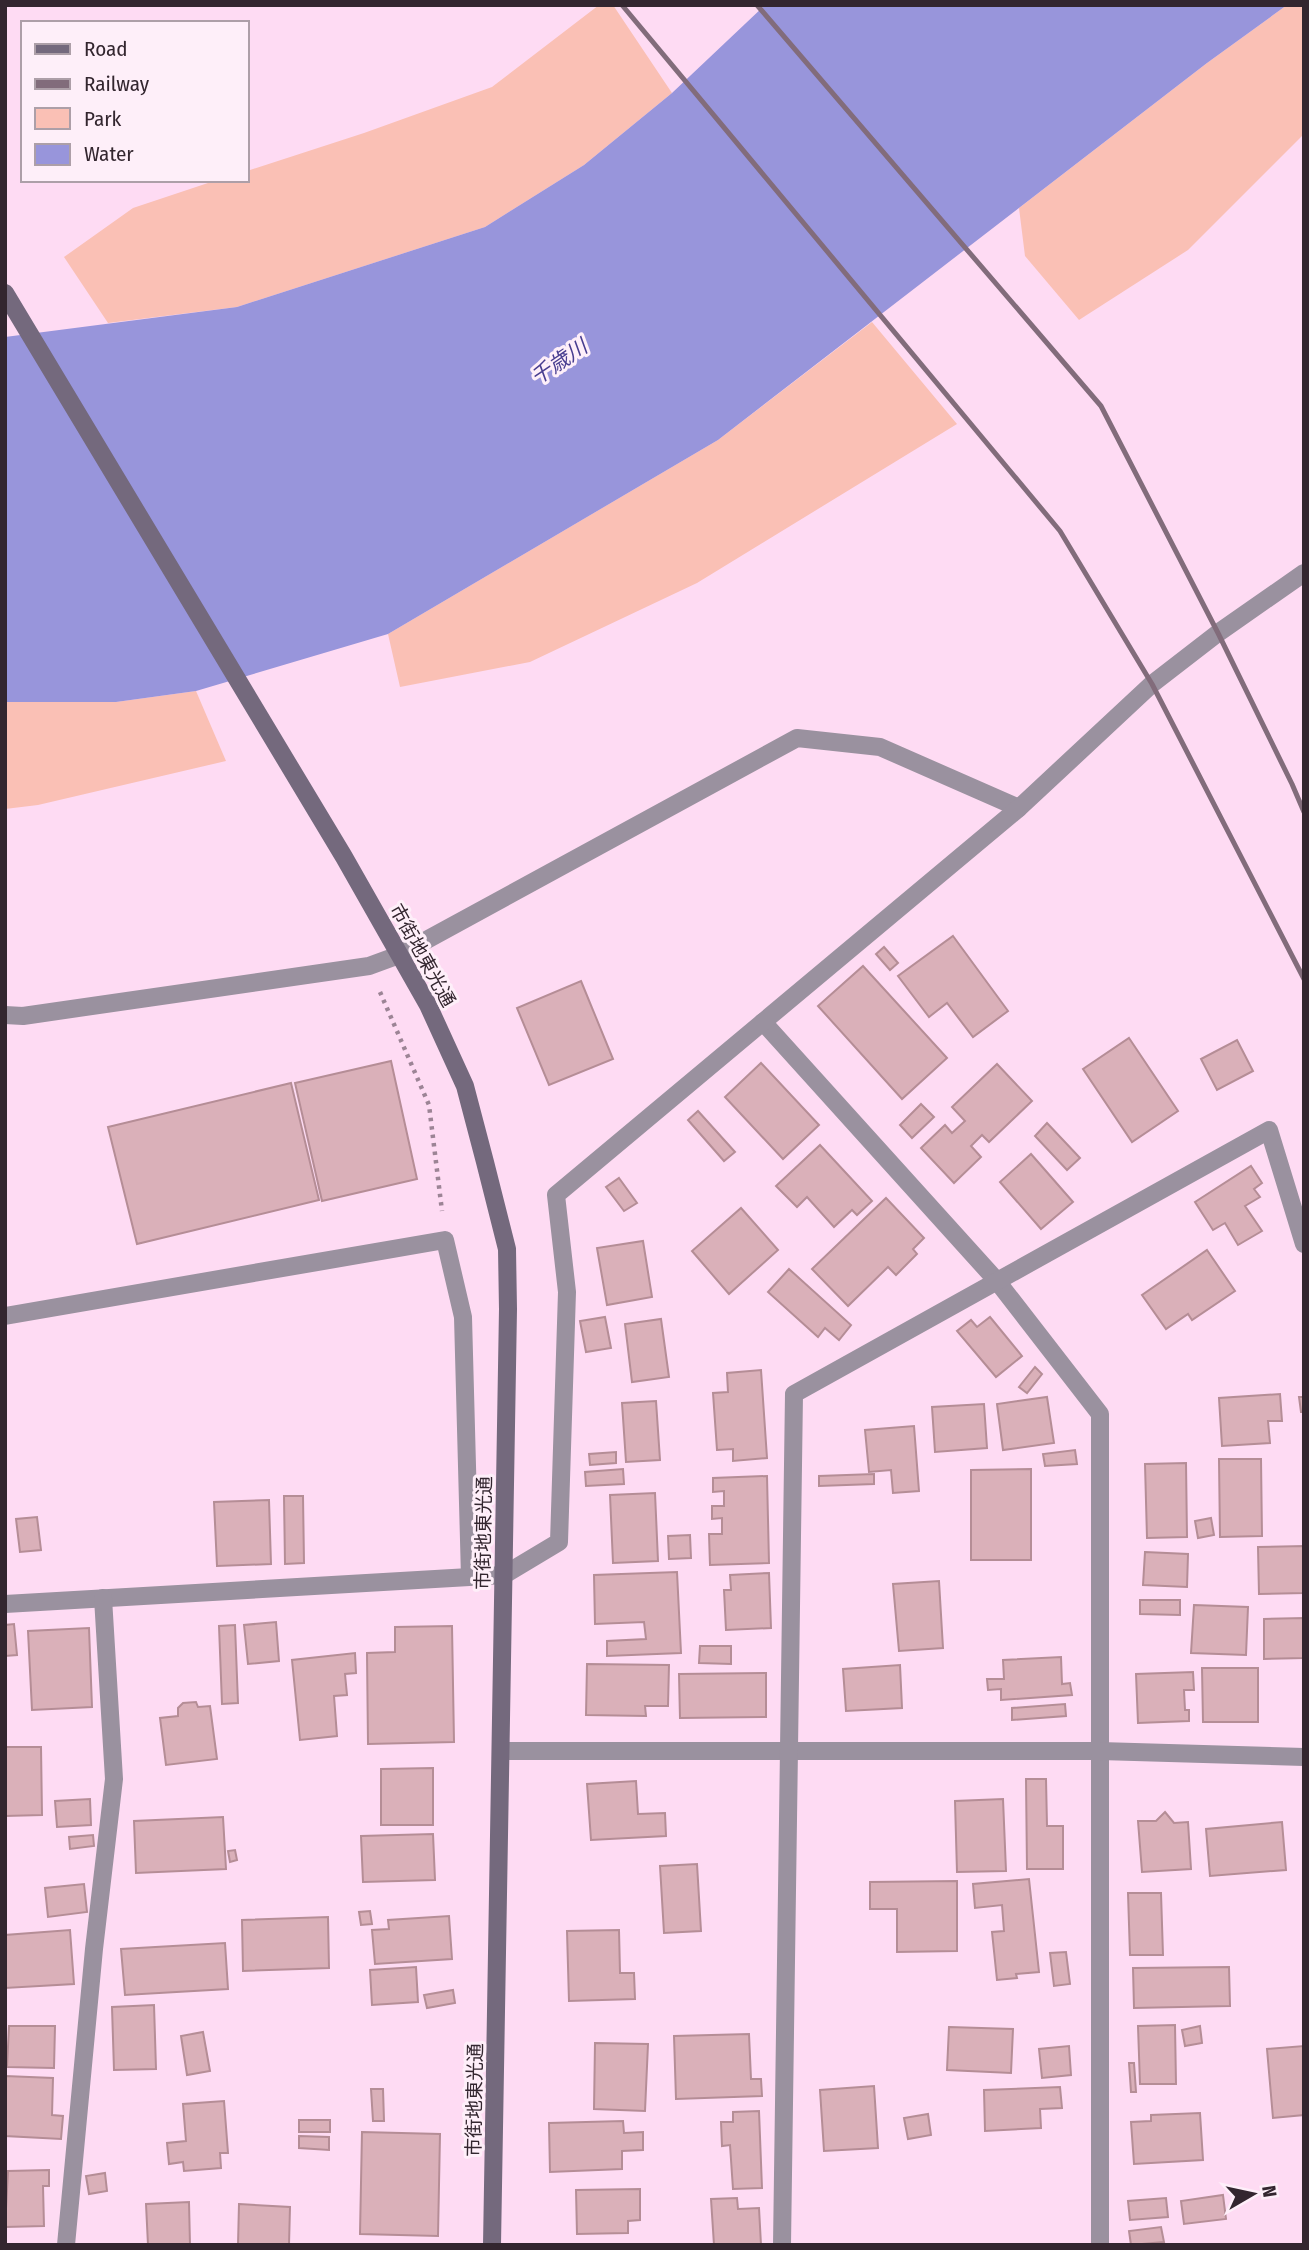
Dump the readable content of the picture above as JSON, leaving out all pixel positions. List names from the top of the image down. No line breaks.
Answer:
{"streets":{"street":["市街地東光通"]},"water":["千歳川"],"legend":["Road","Railway","Park","Water"],"north":"right"}
